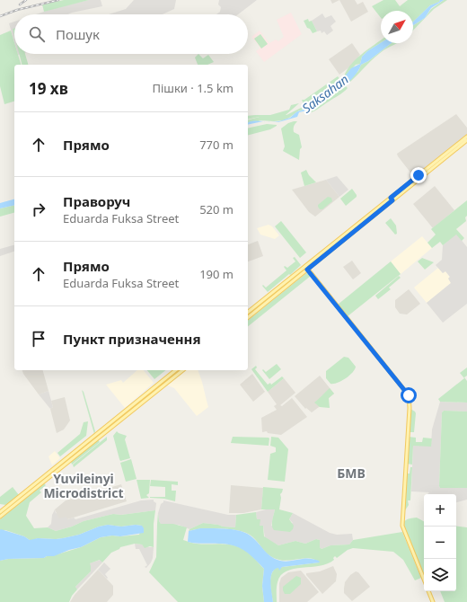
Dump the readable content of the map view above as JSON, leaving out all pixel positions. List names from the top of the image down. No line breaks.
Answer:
{"districts":["БМВ","Yuvileinyi Microdistrict"],"water":["Saksahan"],"north":"top right","page":{"search":"Пошук","heading":["19 хв","Пішки · 1.5 km"],"list":[["Прямо","770 m"],["Праворуч","Eduarda Fuksa Street","520 m"],["Прямо","Eduarda Fuksa Street","190 m"],"Пункт призначення"],"map_buttons":["+","−"]}}
